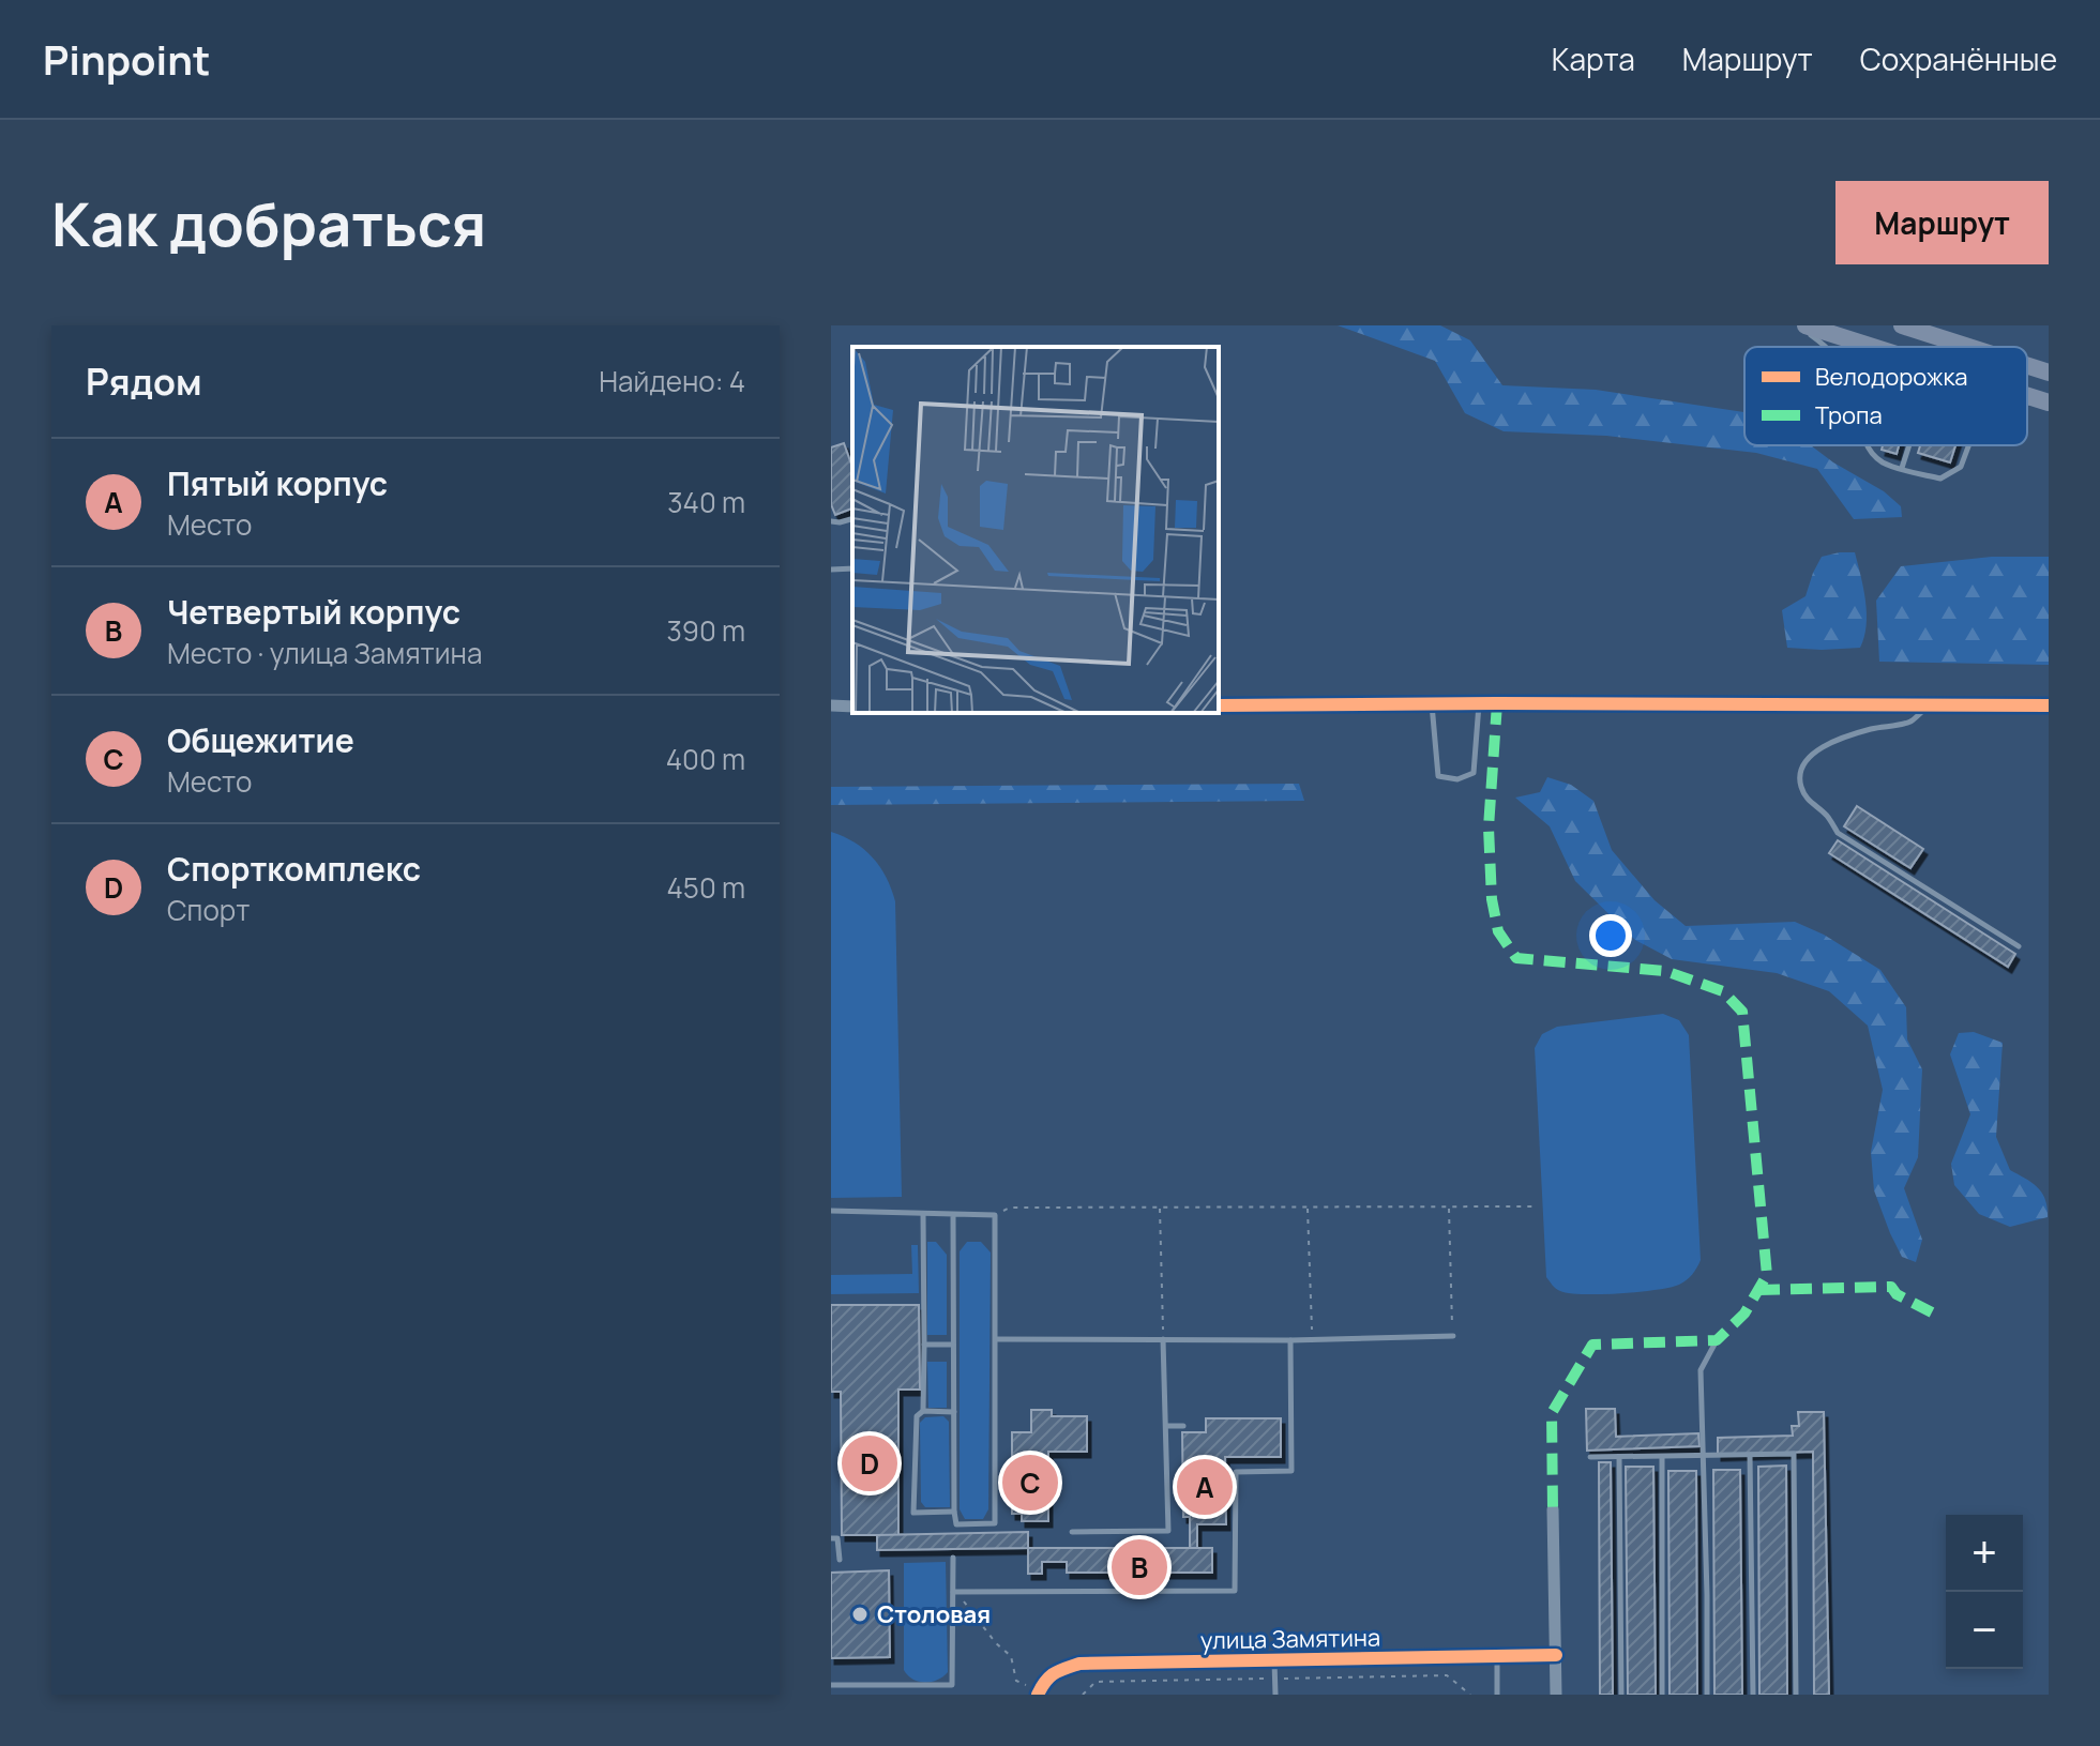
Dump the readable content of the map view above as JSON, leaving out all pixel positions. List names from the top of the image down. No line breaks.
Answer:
{"streets":{"street":["улица Замятина"]},"places":["Столовая"],"legend":["Велодорожка","Тропа"],"page":{"header":"Pinpoint","nav":["Карта","Маршрут","Сохранённые"],"buttons":"Маршрут","title":"Как добраться","heading":["Рядом","Найдено: 4"],"list":[{"mark":"A","name":"Пятый корпус","note":"Место","value":"340 m"},{"mark":"B","name":"Четвертый корпус","note":"Место · улица Замятина","value":"390 m"},{"mark":"C","name":"Общежитие","note":"Место","value":"400 m"},{"mark":"D","name":"Спорткомплекс","note":"Спорт","value":"450 m"}],"pins":["D","C","A","B"],"map_buttons":["+","−"]}}
